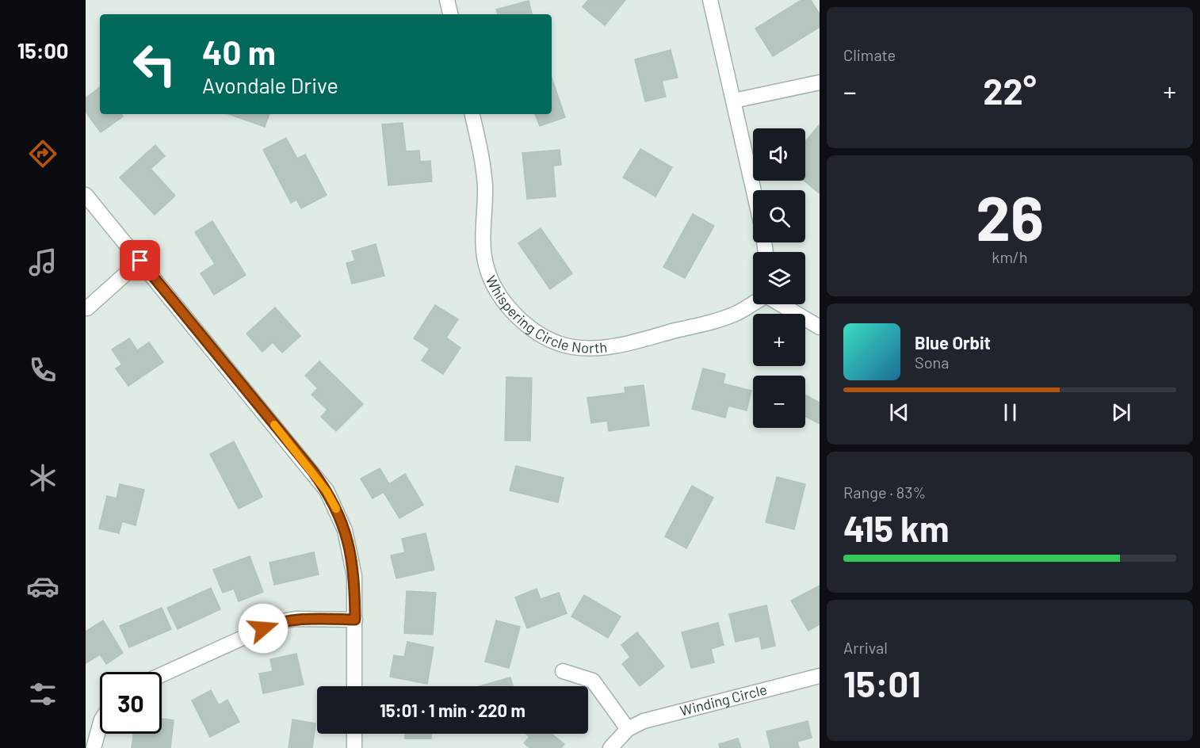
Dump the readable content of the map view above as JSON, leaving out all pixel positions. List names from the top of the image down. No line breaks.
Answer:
{"streets":{"street":["Whispering Circle North","Winding Circle"]},"page":{"tabs":"15:00","tile":["Climate",["26","km/h"],["Range · 83%","415 km"],["Arrival","15:01"]],"turn":["40 m","Avondale Drive"],"heat":["−","22°","+"],"map_buttons":["+","−"],"song":["Blue Orbit","Sona"],"limit":"30","trip":"15:01 · 1 min · 220 m"}}
